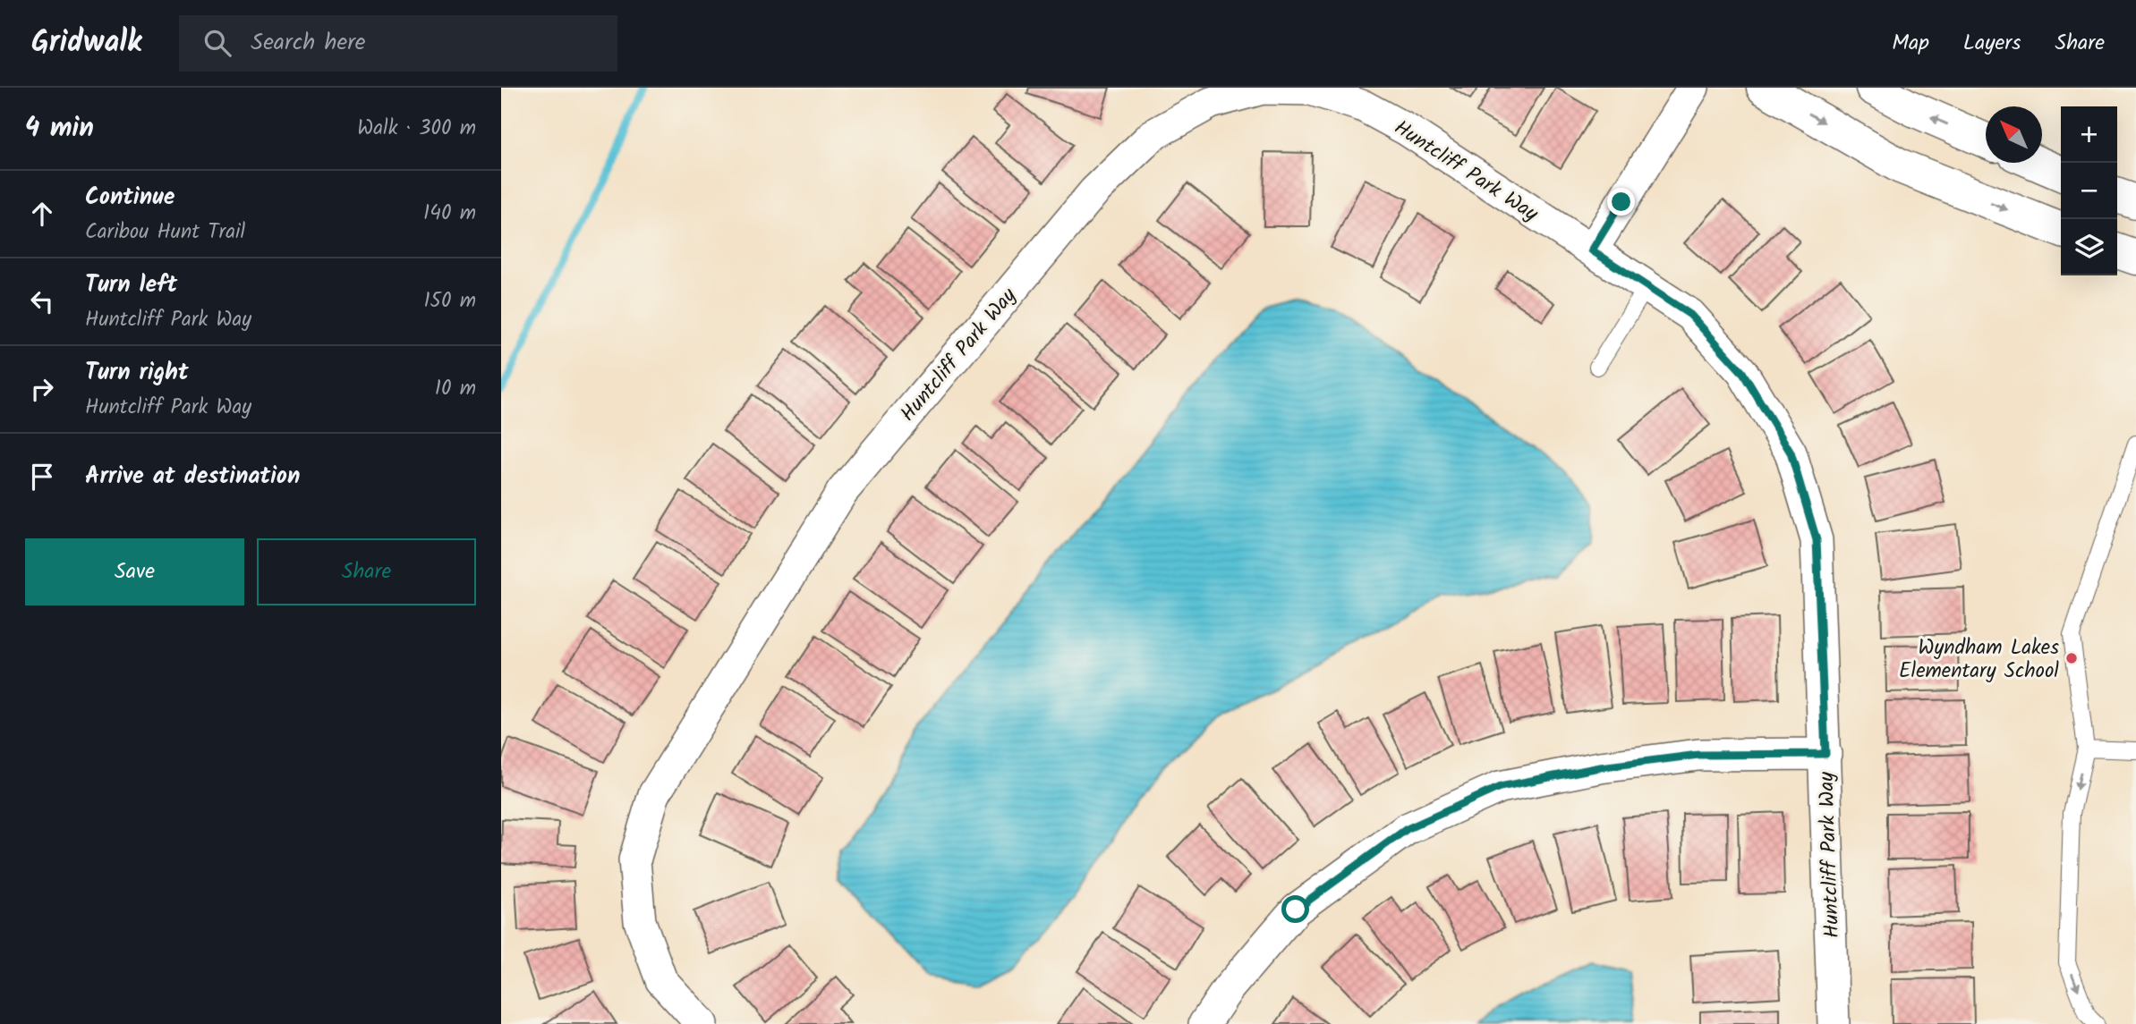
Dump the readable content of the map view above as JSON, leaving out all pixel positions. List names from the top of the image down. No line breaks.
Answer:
{"streets":{"street":["Huntcliff Park Way"]},"places":["Wyndham Lakes Elementary School"],"north":"top left","page":{"header":"Gridwalk","search":"Search here","nav":["Map","Layers","Share"],"heading":["4 min","Walk · 300 m"],"map_buttons":["+","−"],"list":[["Continue","Caribou Hunt Trail","140 m"],["Turn left","Huntcliff Park Way","150 m"],["Turn right","Huntcliff Park Way","10 m"],"Arrive at destination"],"buttons":["Save","Share"]}}
